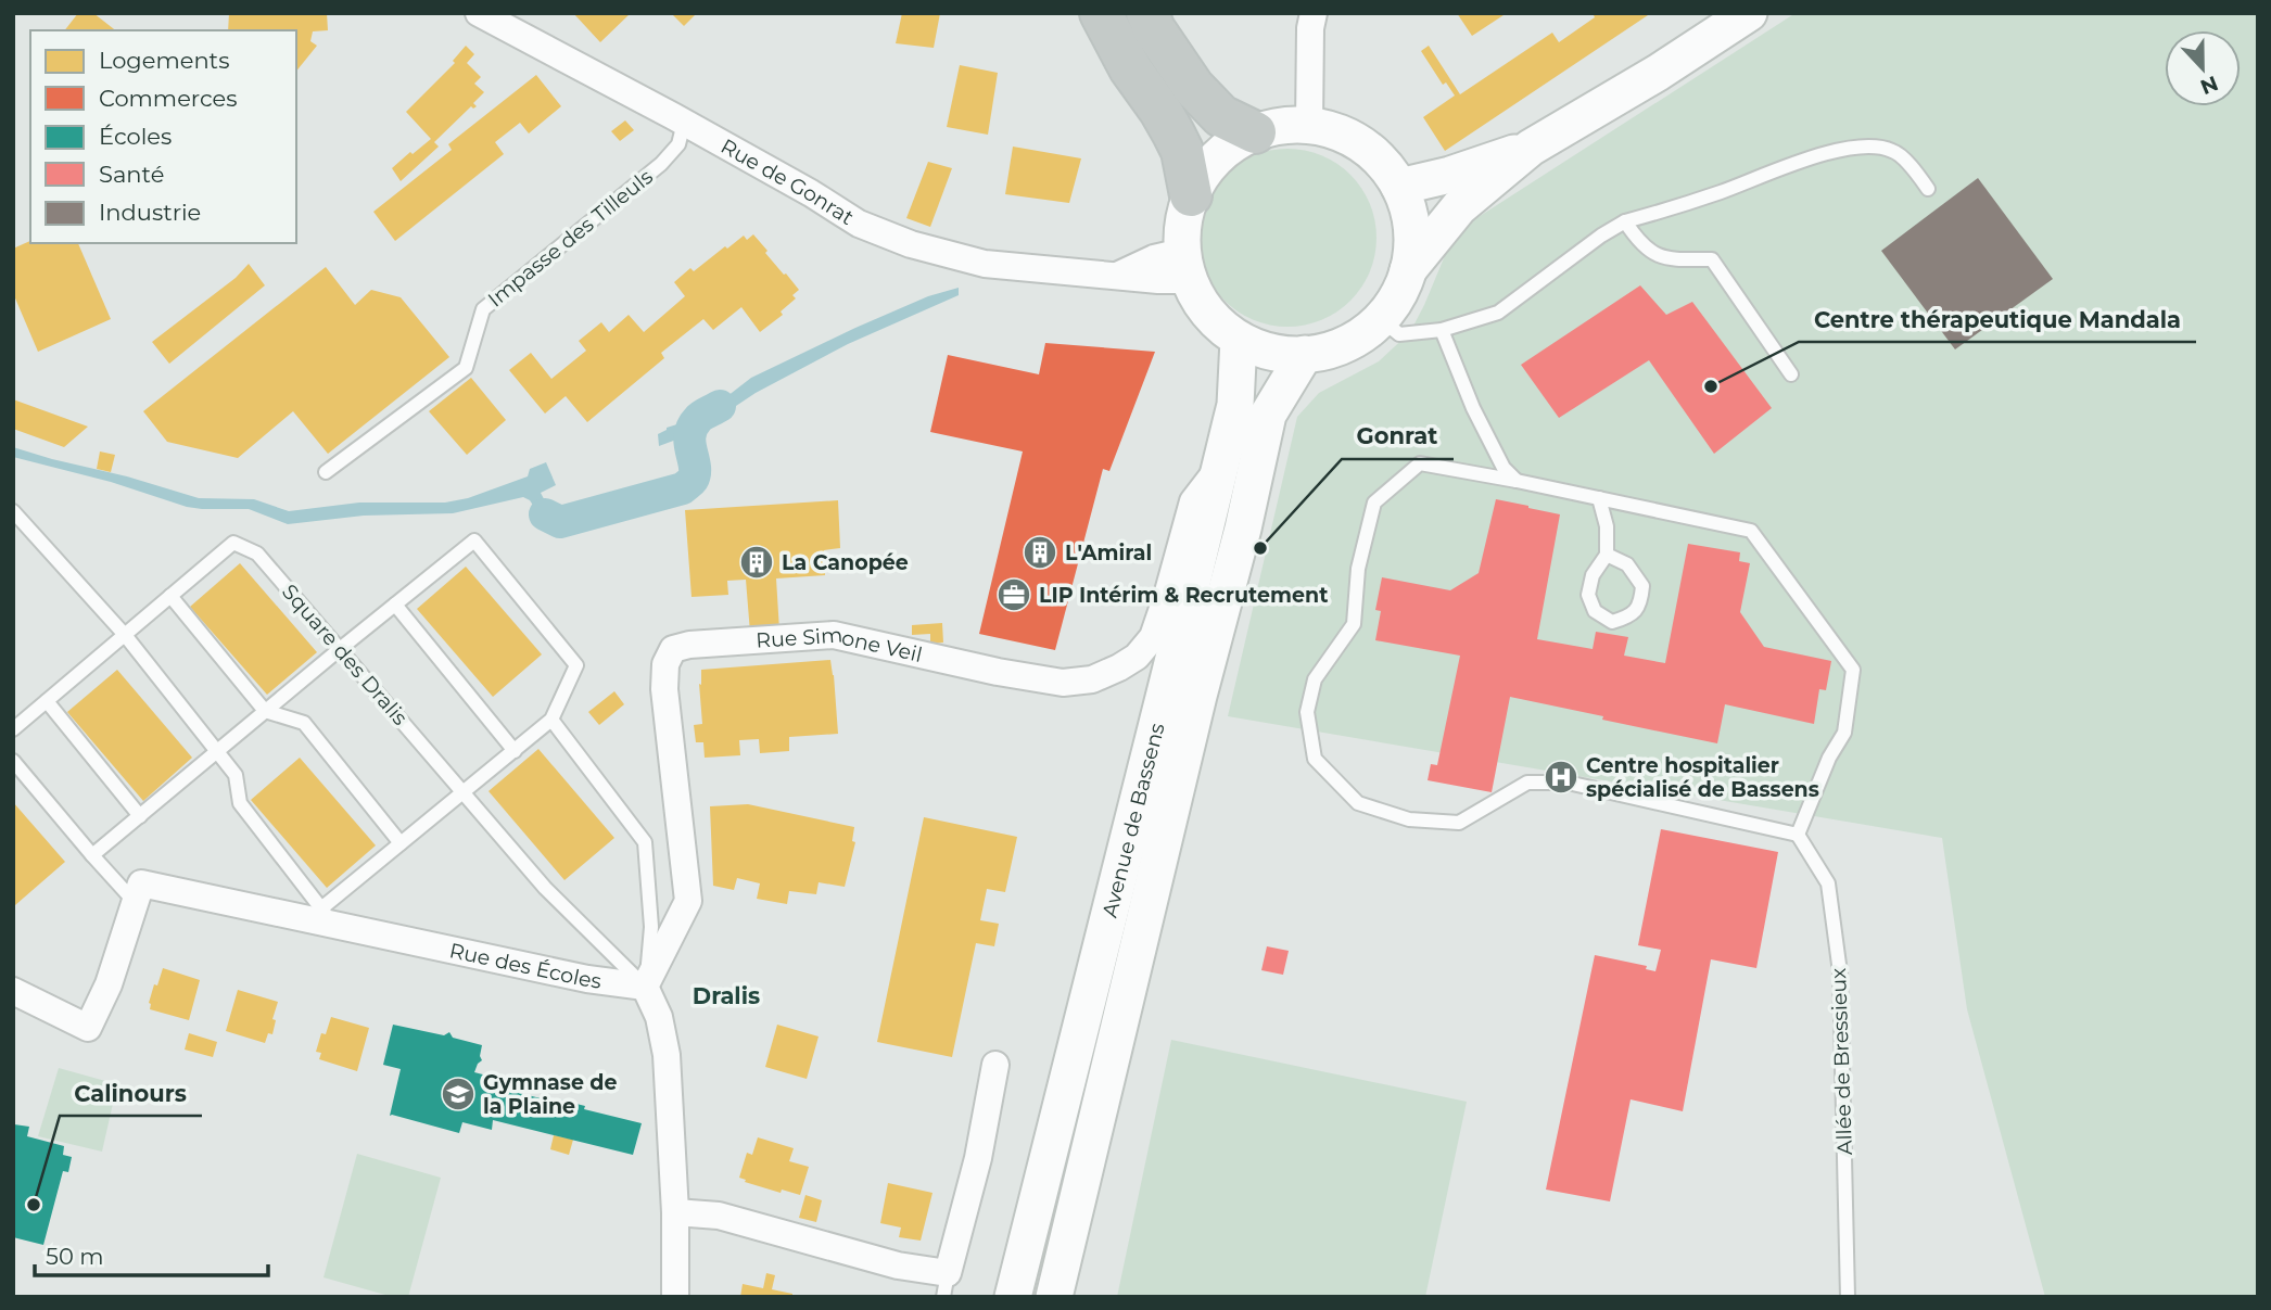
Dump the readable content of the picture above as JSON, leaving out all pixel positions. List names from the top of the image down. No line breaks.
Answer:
{"streets":{"main road":["Avenue de Bassens"],"street":["Rue de Gonrat","Rue Simone Veil","Rue des Écoles"],"lane":["Impasse des Tilleuls","Square des Dralis","Allée de Bressieux"]},"crossings":[["Rue de Gonrat","Impasse des Tilleuls"],["Rue de Gonrat","Avenue de Bassens"],["Rue Simone Veil","Square des Dralis"],["Rue Simone Veil","Avenue de Bassens"],["Rue Simone Veil","Rue des Écoles"],["Square des Dralis","Rue des Écoles"]],"districts":["Dralis"],"places":{"other":["Centre thérapeutique Mandala","Gonrat","Calinours"],"building":["L'Amiral","La Canopée"],"office":["LIP Intérim & Recrutement"],"hospital":["Centre hospitalier spécialisé de Bassens"],"school or university":["Gymnase de la Plaine"]},"legend":["Logements","Commerces","Écoles","Santé","Industrie"],"scale_bar":"50 m","north":"bottom"}
